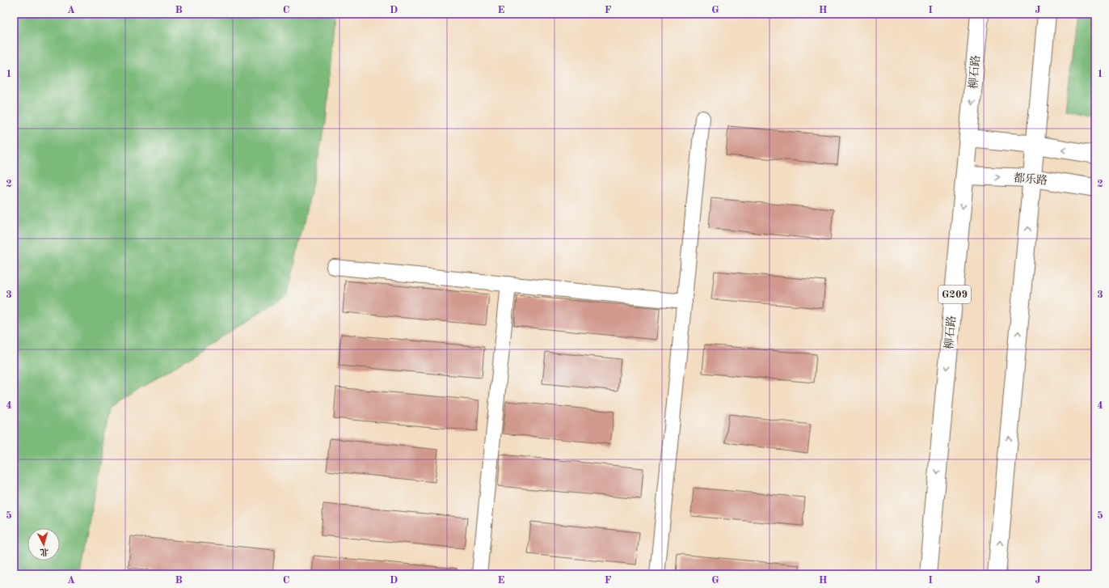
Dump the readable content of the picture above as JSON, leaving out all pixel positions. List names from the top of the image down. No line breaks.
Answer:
{"streets":{"main road":["柳石路","都乐路","G209"]},"crossings":[["柳石路","都乐路"]],"north":"bottom","grid":{"columns":["A","B","C","D","E","F","G","H","I","J"],"rows":["1","2","3","4","5"]}}
